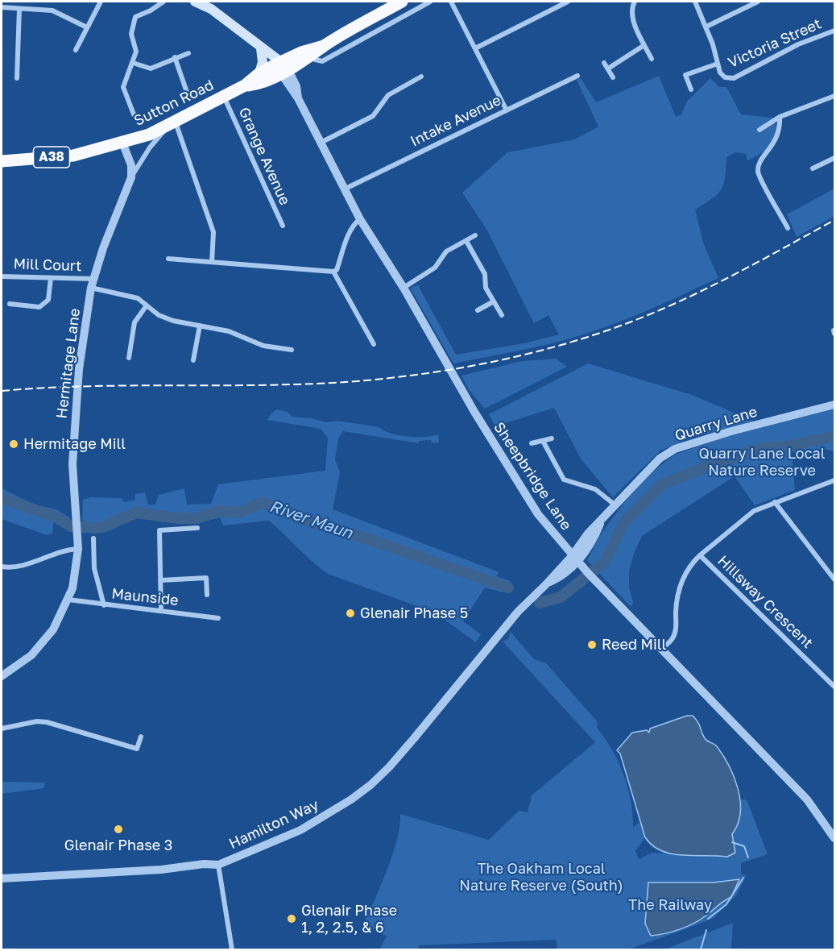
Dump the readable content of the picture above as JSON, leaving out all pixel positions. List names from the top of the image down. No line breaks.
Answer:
{"streets":{"highway":["Sutton Road","A38"],"street":["Victoria Street","Intake Avenue","Grange Avenue","Mill Court","Hermitage Lane","Quarry Lane","Sheepbridge Lane","Maunside","Hillsway Crescent","Hamilton Way"]},"crossings":[["Sutton Road","Grange Avenue"],["Sutton Road","Hermitage Lane"],["Sutton Road","Sheepbridge Lane"],["Intake Avenue","Sheepbridge Lane"],["Mill Court","Hermitage Lane"],["Hermitage Lane","Maunside"],["Quarry Lane","Sheepbridge Lane"],["Quarry Lane","Hamilton Way"],["Sheepbridge Lane","Hamilton Way"]],"water":["River Maun"],"parks":["Quarry Lane Local Nature Reserve","The Oakham Local Nature Reserve (South)","The Railway"],"places":["Hermitage Mill","Glenair Phase 5","Reed Mill","Glenair Phase 3","Glenair Phase 1, 2, 2.5, & 6"]}
